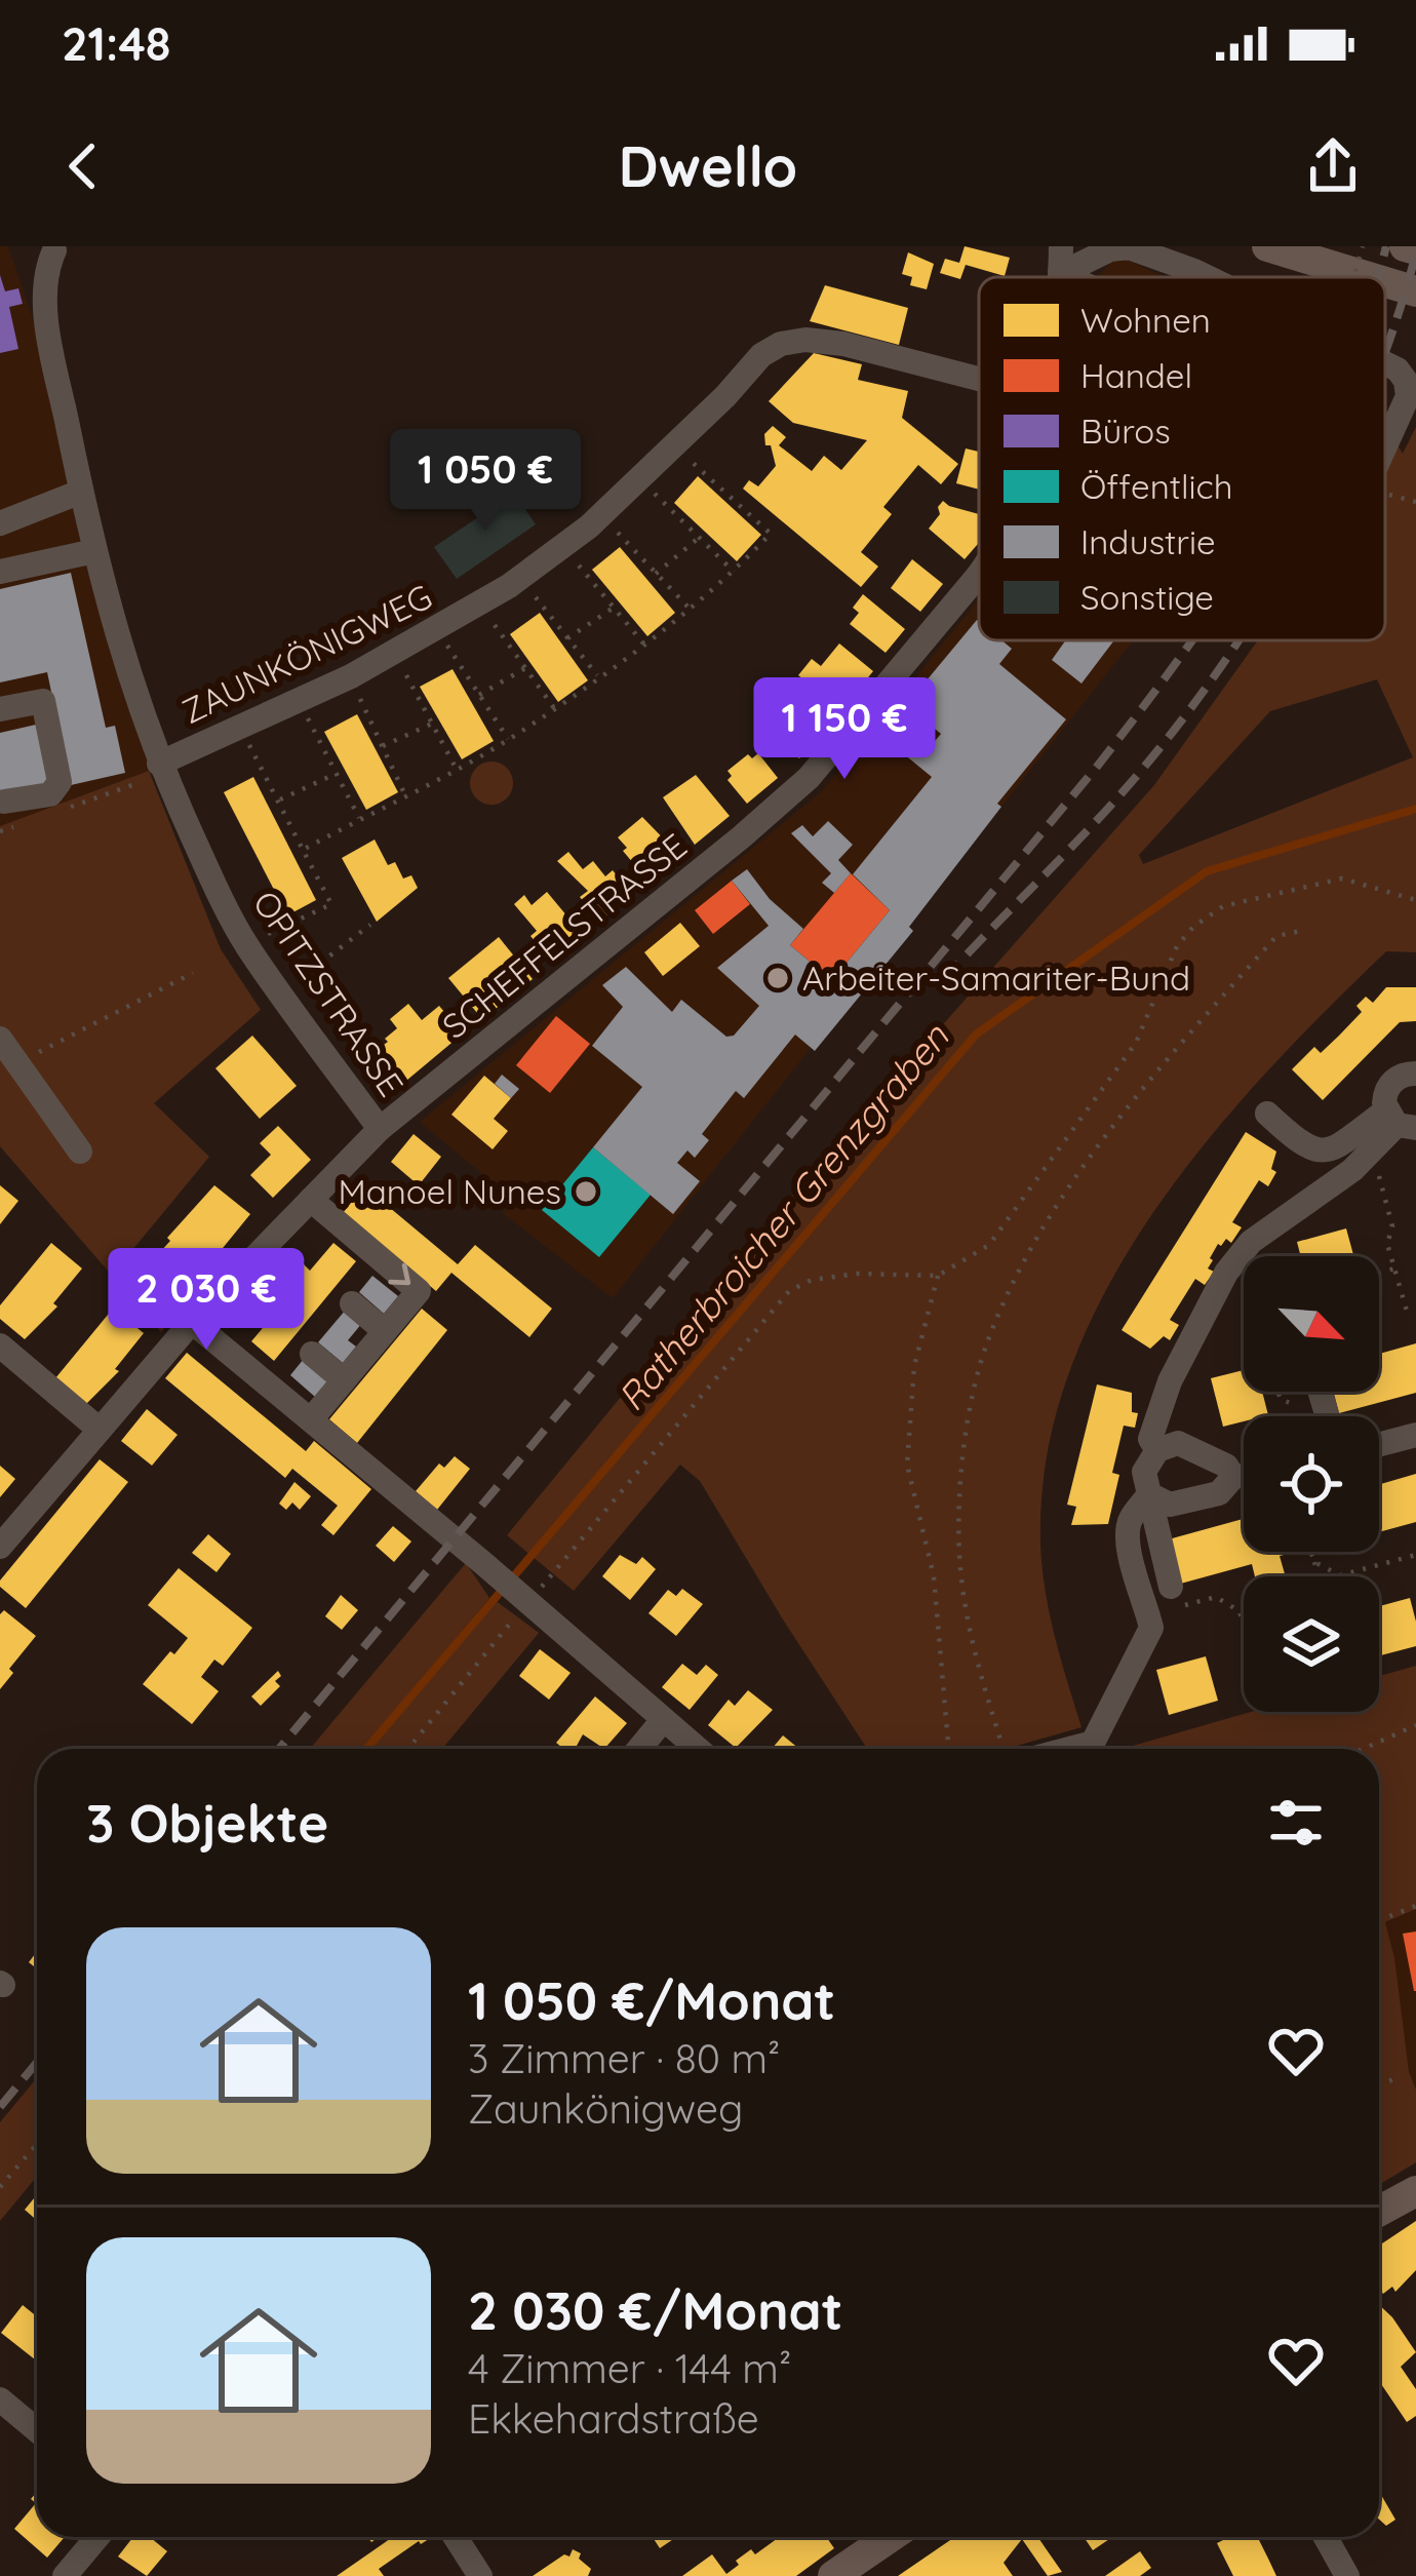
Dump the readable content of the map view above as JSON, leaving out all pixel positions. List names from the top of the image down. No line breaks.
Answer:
{"streets":{"street":["ZAUNKÖNIGWEG","SCHEFFELSTRASSE","OPITZSTRASSE"]},"crossings":[["ZAUNKÖNIGWEG","OPITZSTRASSE"],["SCHEFFELSTRASSE","OPITZSTRASSE"]],"water":["Ratherbroicher Grenzgraben"],"places":["Arbeiter-Samariter-Bund","Manoel Nunes"],"legend":["Wohnen","Handel","Büros","Öffentlich","Industrie","Sonstige"],"north":"bottom right","page":{"status":"21:48","header":"Dwello","price":["1 050 €","1 150 €","2 030 €"],"heading":"3 Objekte","list":[{"name":"1 050 €/Monat","note":"3 Zimmer · 80 m² · Zaunkönigweg"},{"name":"2 030 €/Monat","note":"4 Zimmer · 144 m² · Ekkehardstraße"}]}}
